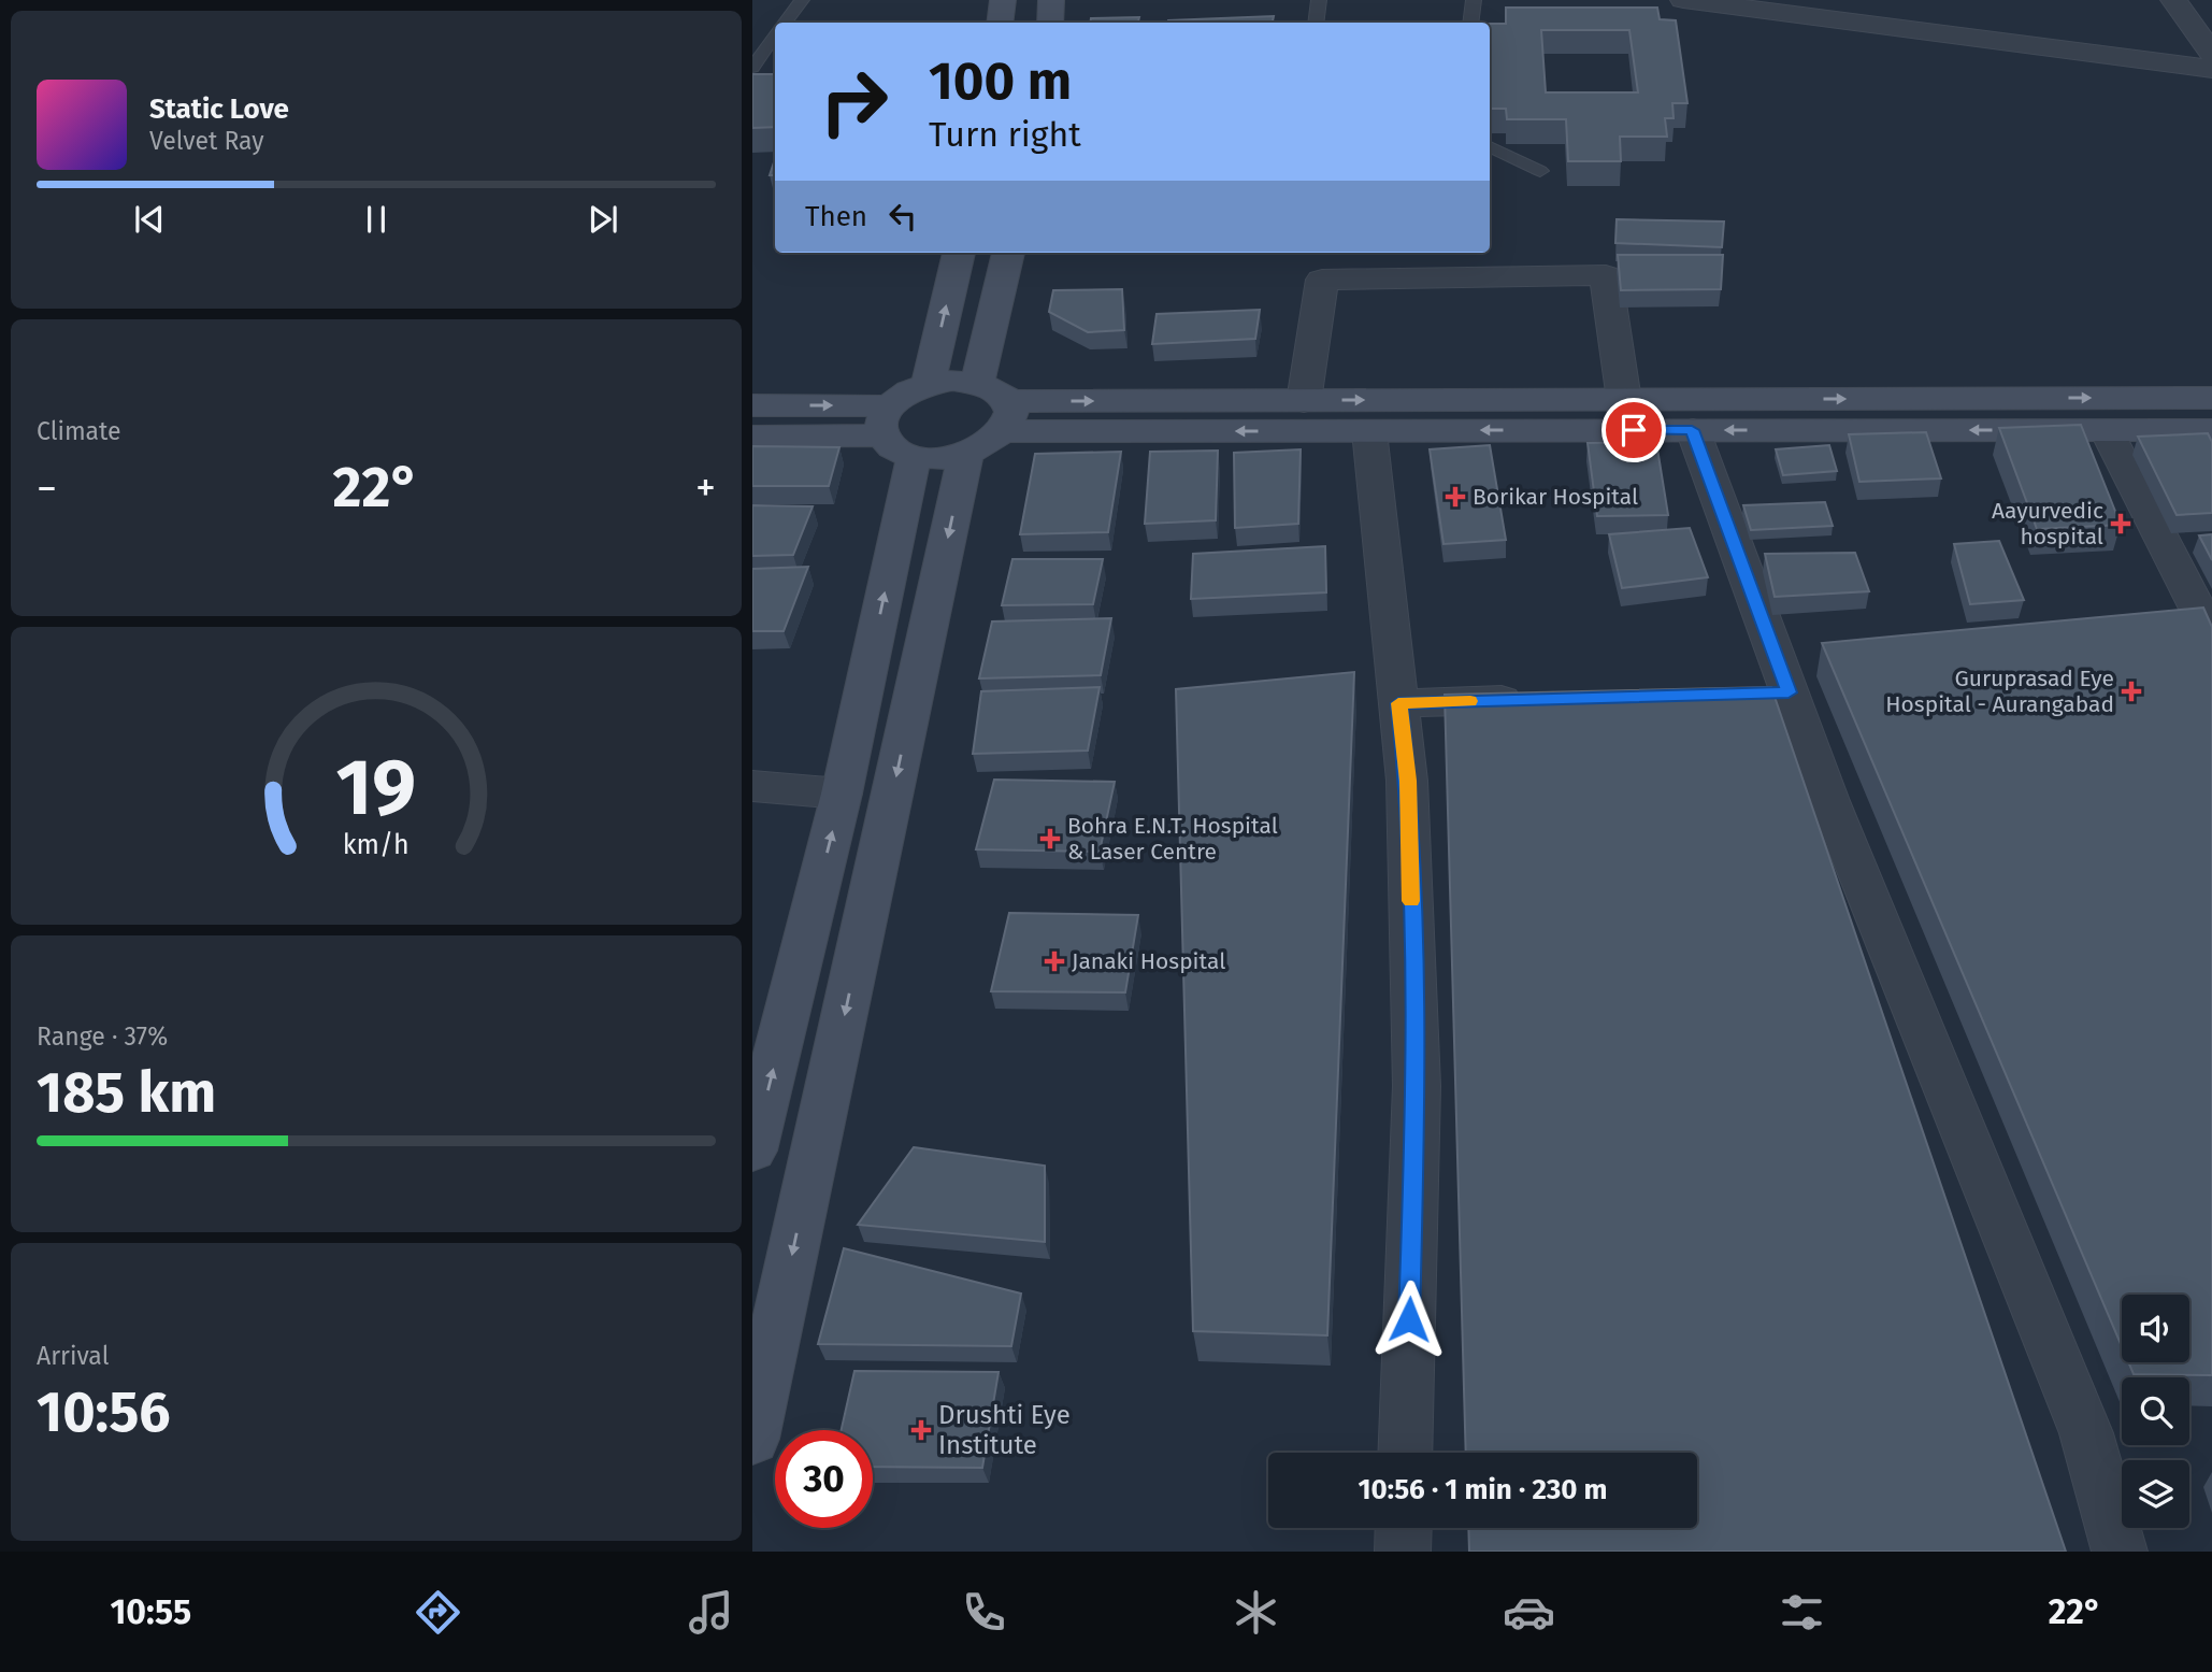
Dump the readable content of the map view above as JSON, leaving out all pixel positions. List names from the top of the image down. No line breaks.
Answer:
{"places":{"health":["Borikar Hospital","Aayurvedic hospital","Guruprasad Eye Hospital - Aurangabad","Bohra E.N.T. Hospital & Laser Centre","Janaki Hospital","Drushti Eye Institute"]},"page":{"turn":["100 m","Turn right"],"song":["Static Love","Velvet Ray"],"then":"Then","tile":["Climate",["Range · 37%","185 km"],["Arrival","10:56"]],"heat":["−","22°","+"],"limit":"30","trip":"10:56 · 1 min · 230 m","tabs":["10:55","22°"],"gauge":["19","km/h"]}}
